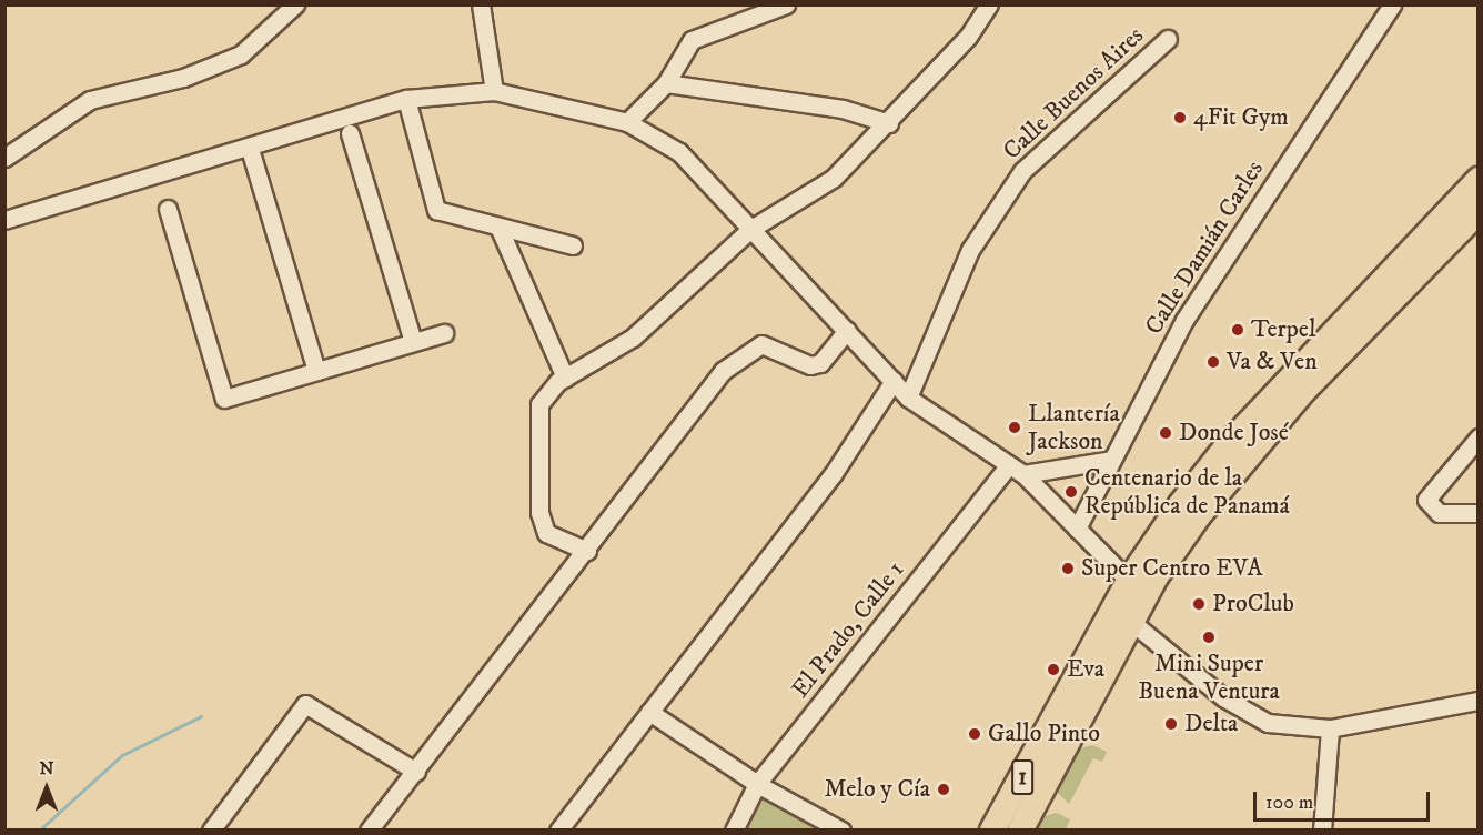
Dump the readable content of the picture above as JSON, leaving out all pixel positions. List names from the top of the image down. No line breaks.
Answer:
{"streets":{"highway":["1"],"street":["Calle Buenos Aires","Calle Damián Carles","El Prado, Calle 1"]},"places":["4Fit Gym","Terpel","Va & Ven","Llantería Jackson","Donde José","Centenario de la República de Panamá","Super Centro EVA","ProClub","Mini Super Buena Ventura","Eva","Delta","Gallo Pinto","Melo y Cía"],"scale_bar":"100 m","north":"top"}
